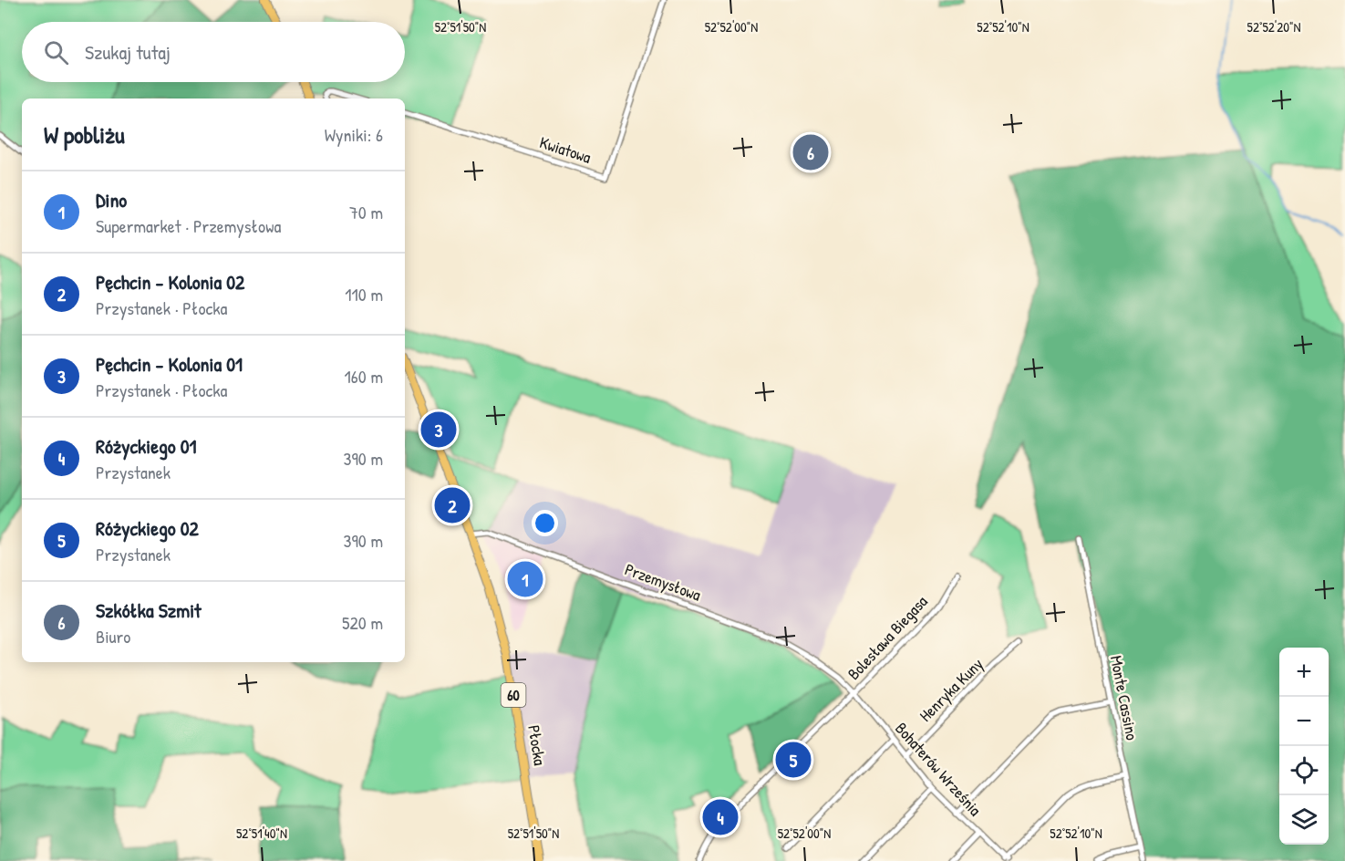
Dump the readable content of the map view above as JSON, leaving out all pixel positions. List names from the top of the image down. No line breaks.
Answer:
{"streets":{"main road":["60","Płocka"],"street":["Kwiatowa","Przemysłowa","Bolesława Biegasa","Henryka Kuny","Monte Cassino","Bohaterów Września"]},"crossings":[["Przemysłowa","Bolesława Biegasa"],["Przemysłowa","Płocka"],["Przemysłowa","Bohaterów Września"],["Bolesława Biegasa","Bohaterów Września"],["Henryka Kuny","Bohaterów Września"]],"page":{"search":"Szukaj tutaj","heading":["W pobliżu","Wyniki: 6"],"pins":["6","3","2","1","5","4"],"list":[{"mark":"1","name":"Dino","note":"Supermarket · Przemysłowa","value":"70 m"},{"mark":"2","name":"Pęchcin - Kolonia 02","note":"Przystanek · Płocka","value":"110 m"},{"mark":"3","name":"Pęchcin - Kolonia 01","note":"Przystanek · Płocka","value":"160 m"},{"mark":"4","name":"Różyckiego 01","note":"Przystanek","value":"390 m"},{"mark":"5","name":"Różyckiego 02","note":"Przystanek","value":"390 m"},{"mark":"6","name":"Szkółka Szmit","note":"Biuro","value":"520 m"}],"map_buttons":["+","−"]},"coordinates":["52°51'50\"N","52°52'00\"N","52°52'10\"N","52°52'20\"N","52°51'40\"N"]}
